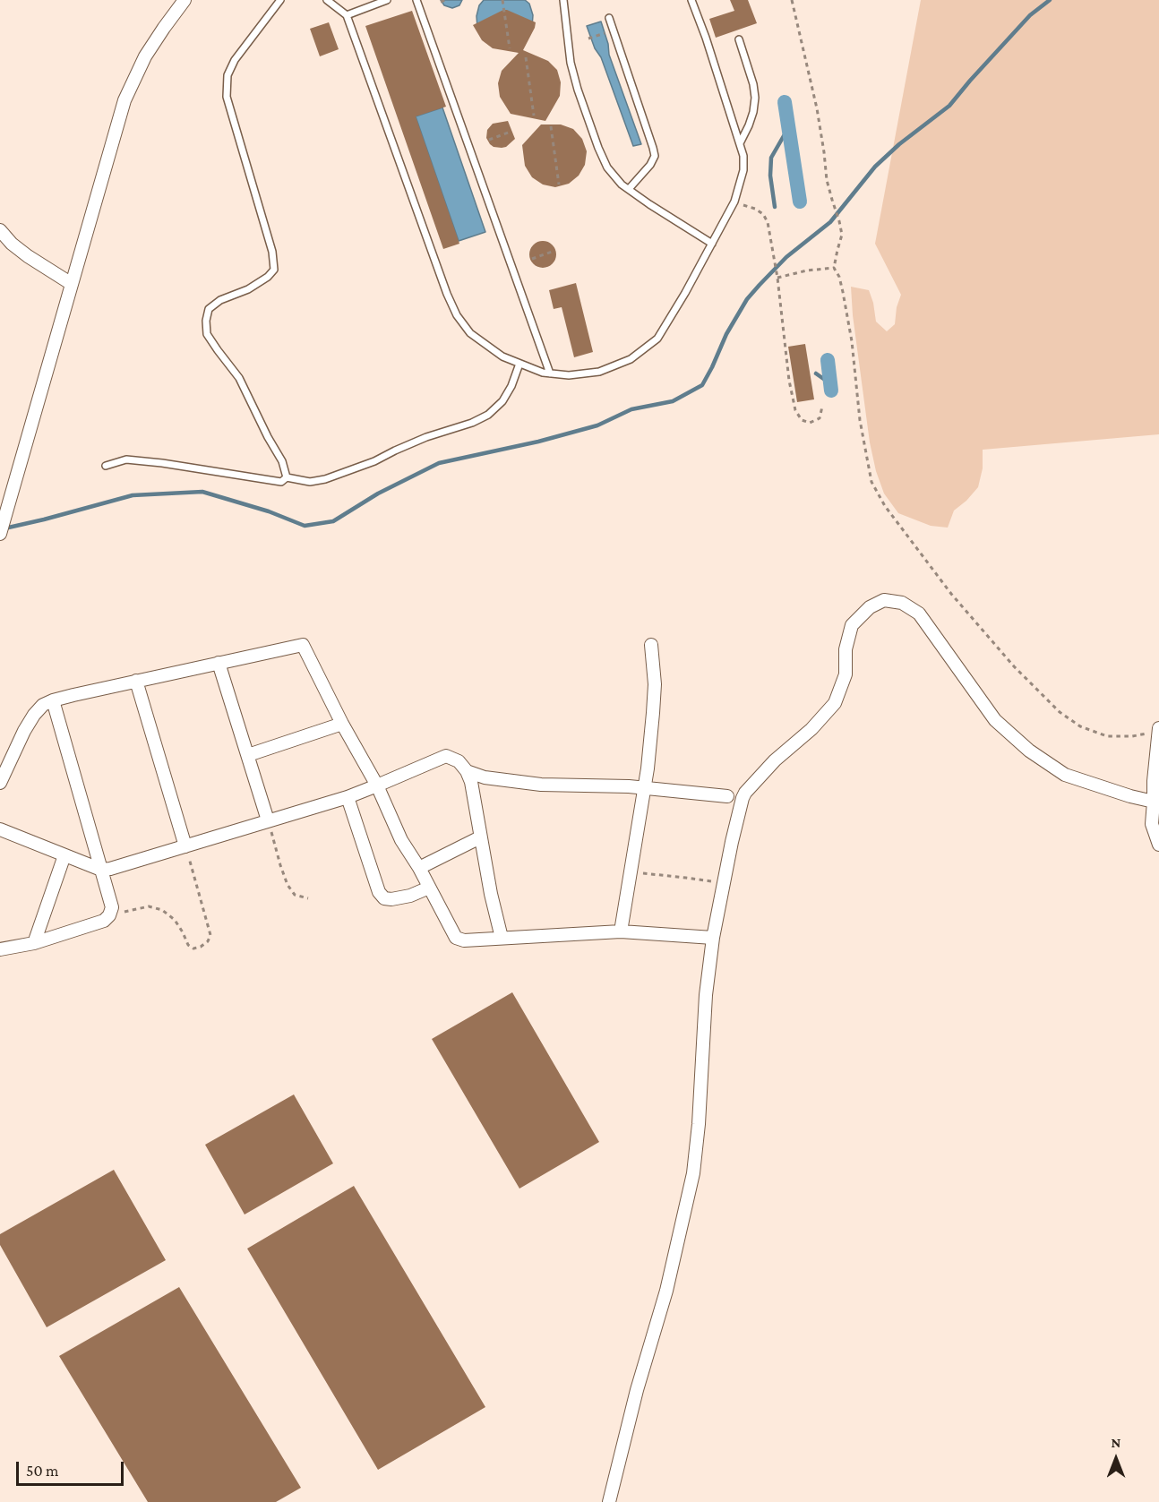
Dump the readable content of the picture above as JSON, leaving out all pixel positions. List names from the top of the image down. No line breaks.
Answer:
{"scale_bar":"50 m","north":"top"}
